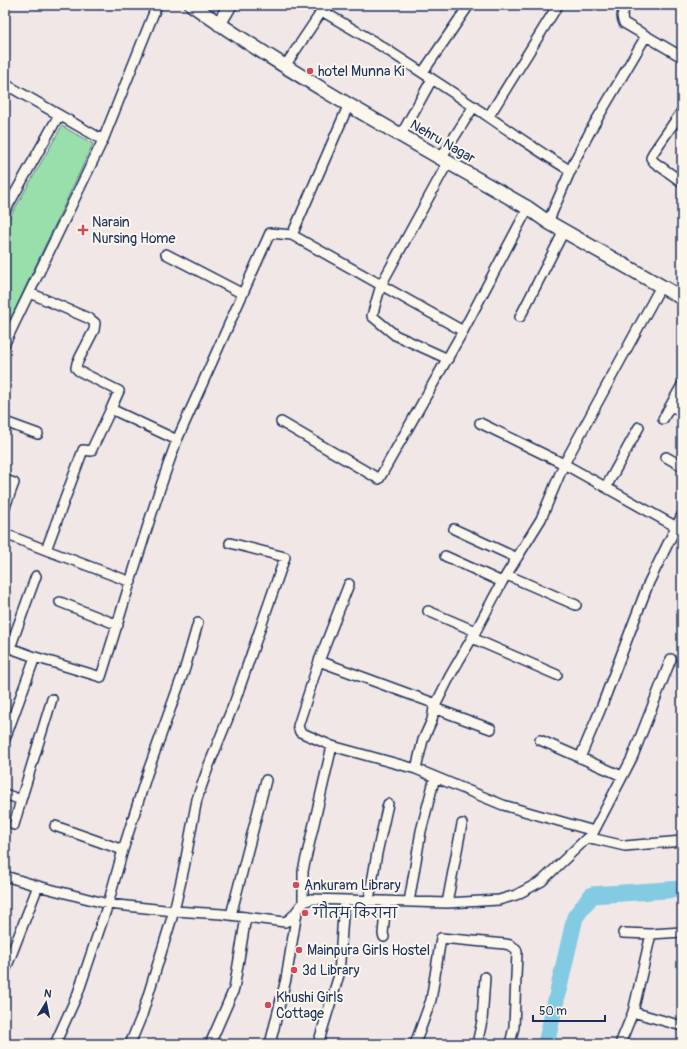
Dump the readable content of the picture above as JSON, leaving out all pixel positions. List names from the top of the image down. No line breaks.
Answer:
{"streets":{"street":["Nehru Nagar"]},"places":{"other":["hotel Munna Ki","Ankuram Library","गौतम किराना","Mainpura Girls Hostel","3d Library","Khushi Girls Cottage"],"health":["Narain Nursing Home"]},"scale_bar":"50 m","north":"top"}
